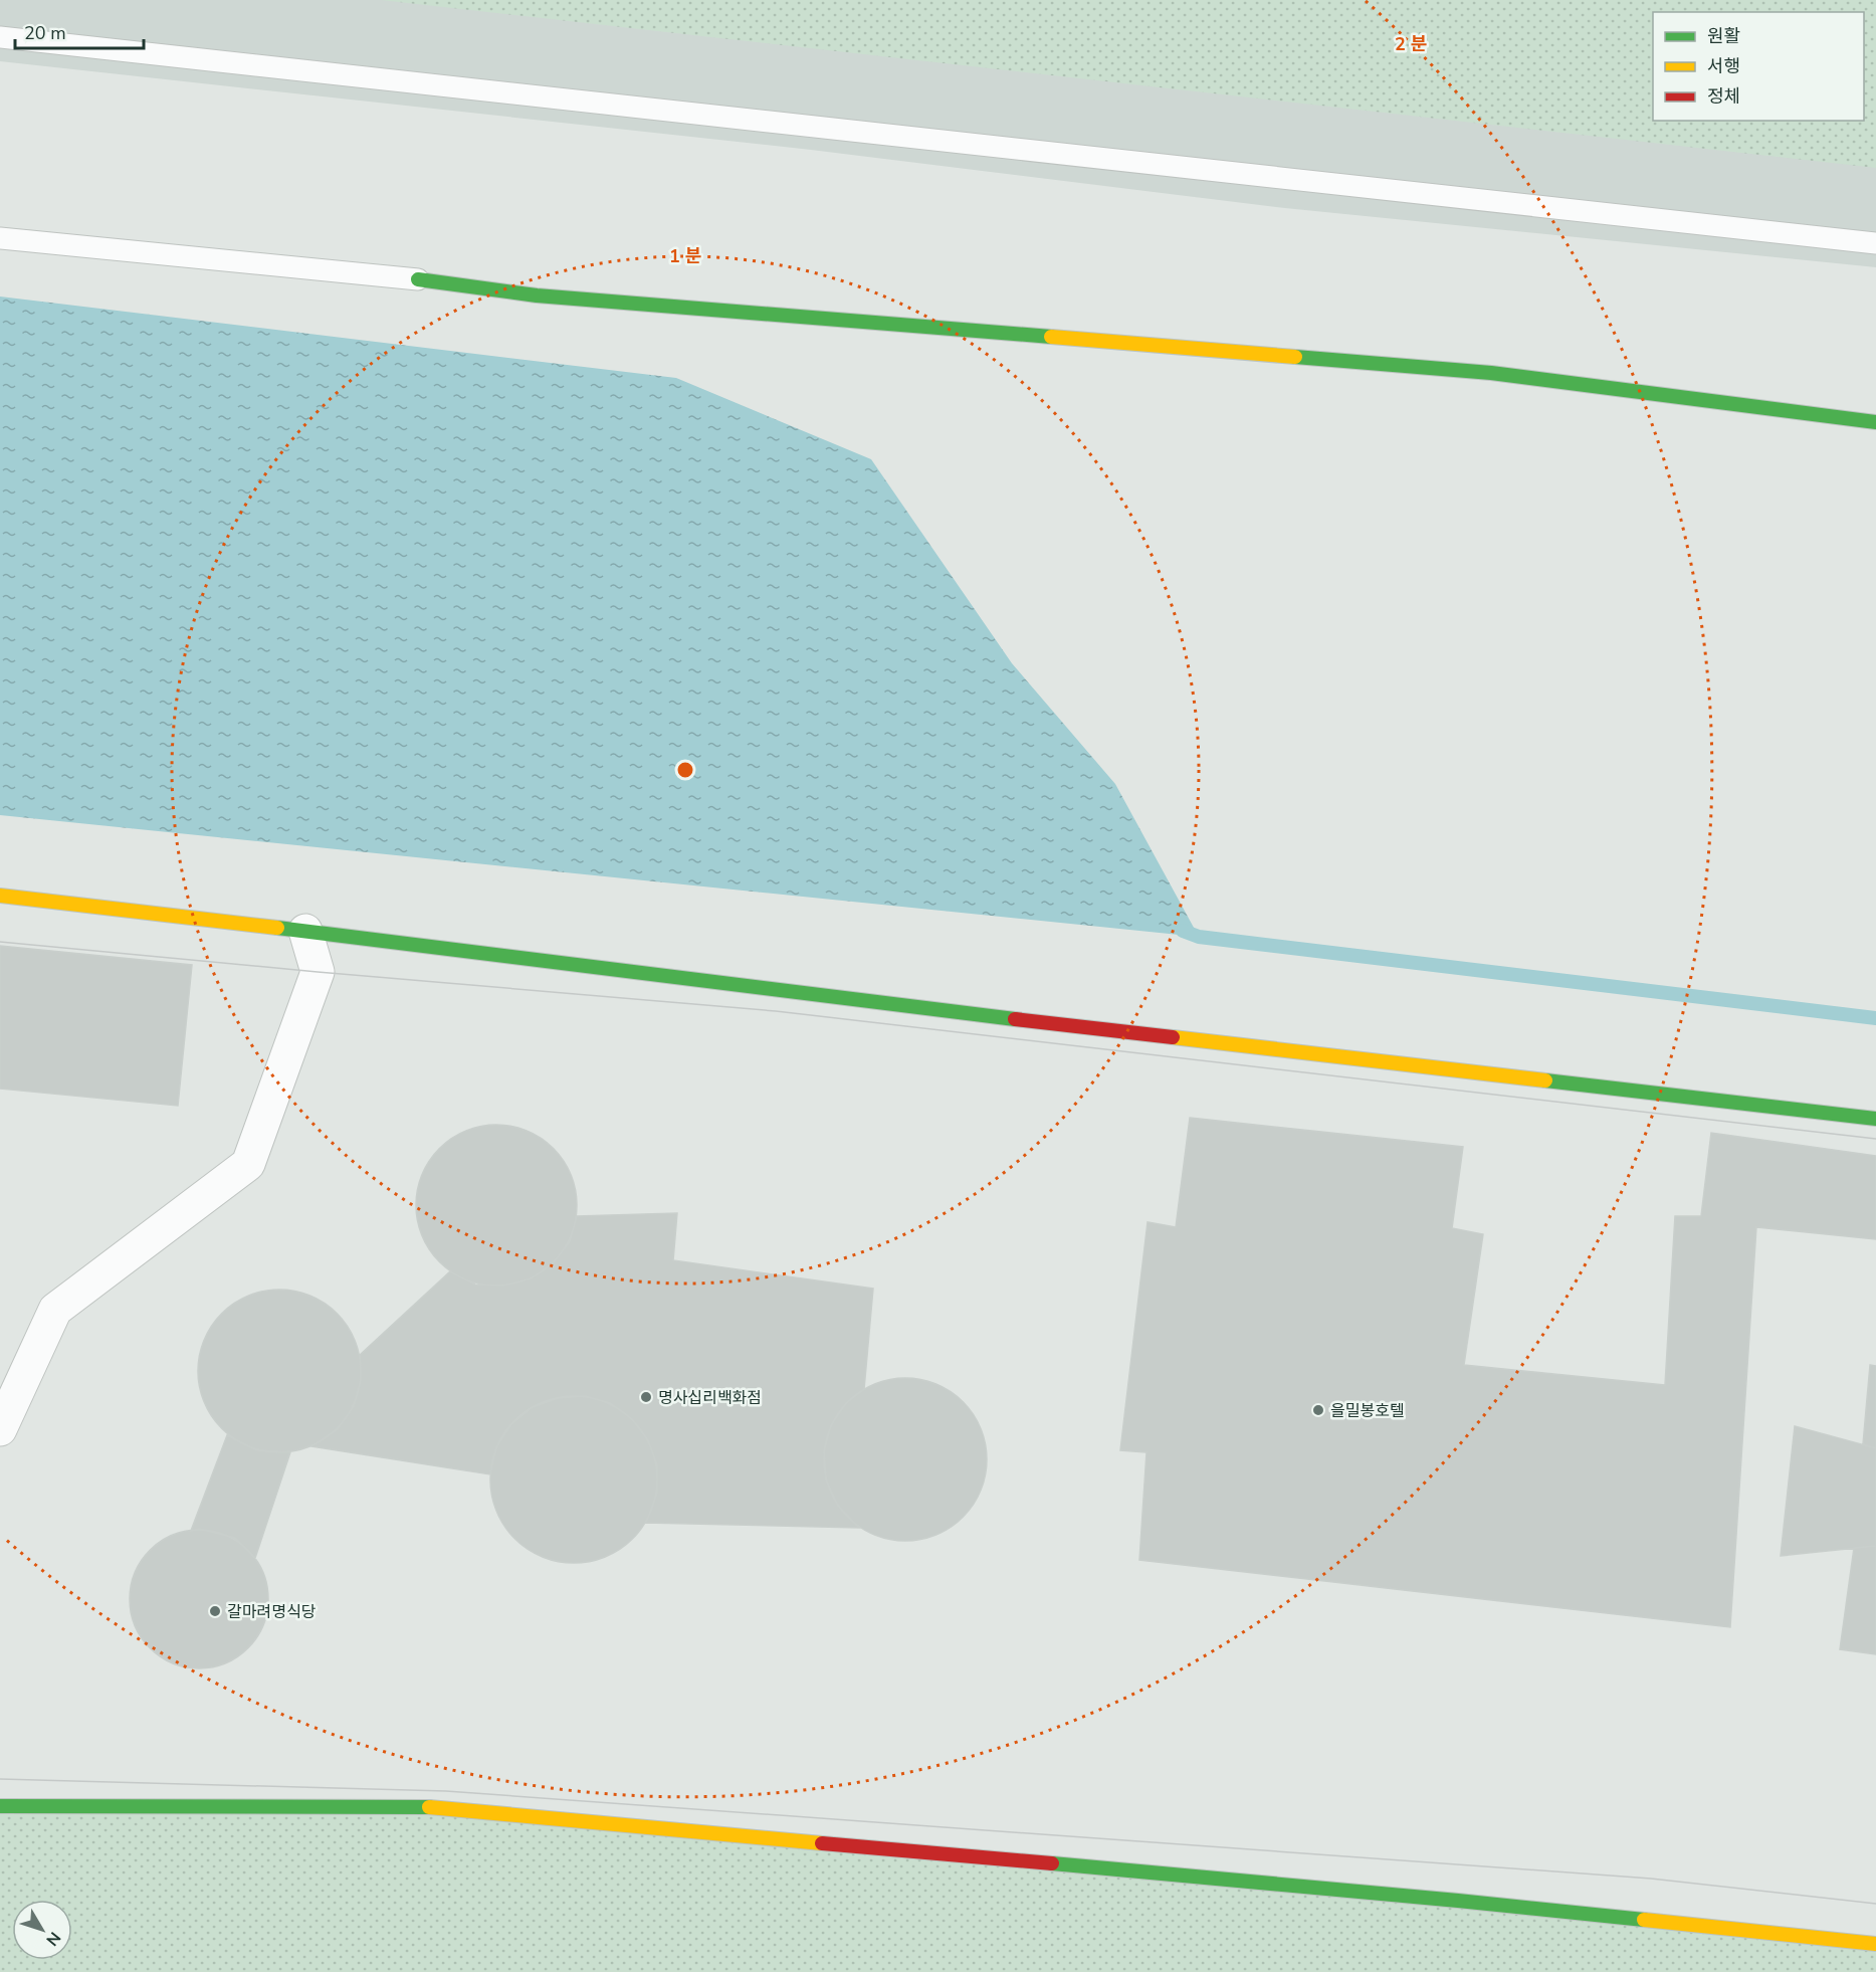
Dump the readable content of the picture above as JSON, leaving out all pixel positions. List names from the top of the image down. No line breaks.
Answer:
{"places":["명사십리백화점","을밀봉호텔","갈마려명식당"],"legend":["원활","서행","정체"],"scale_bar":"20 m","north":"bottom right","rings":["2 분","1 분"]}
